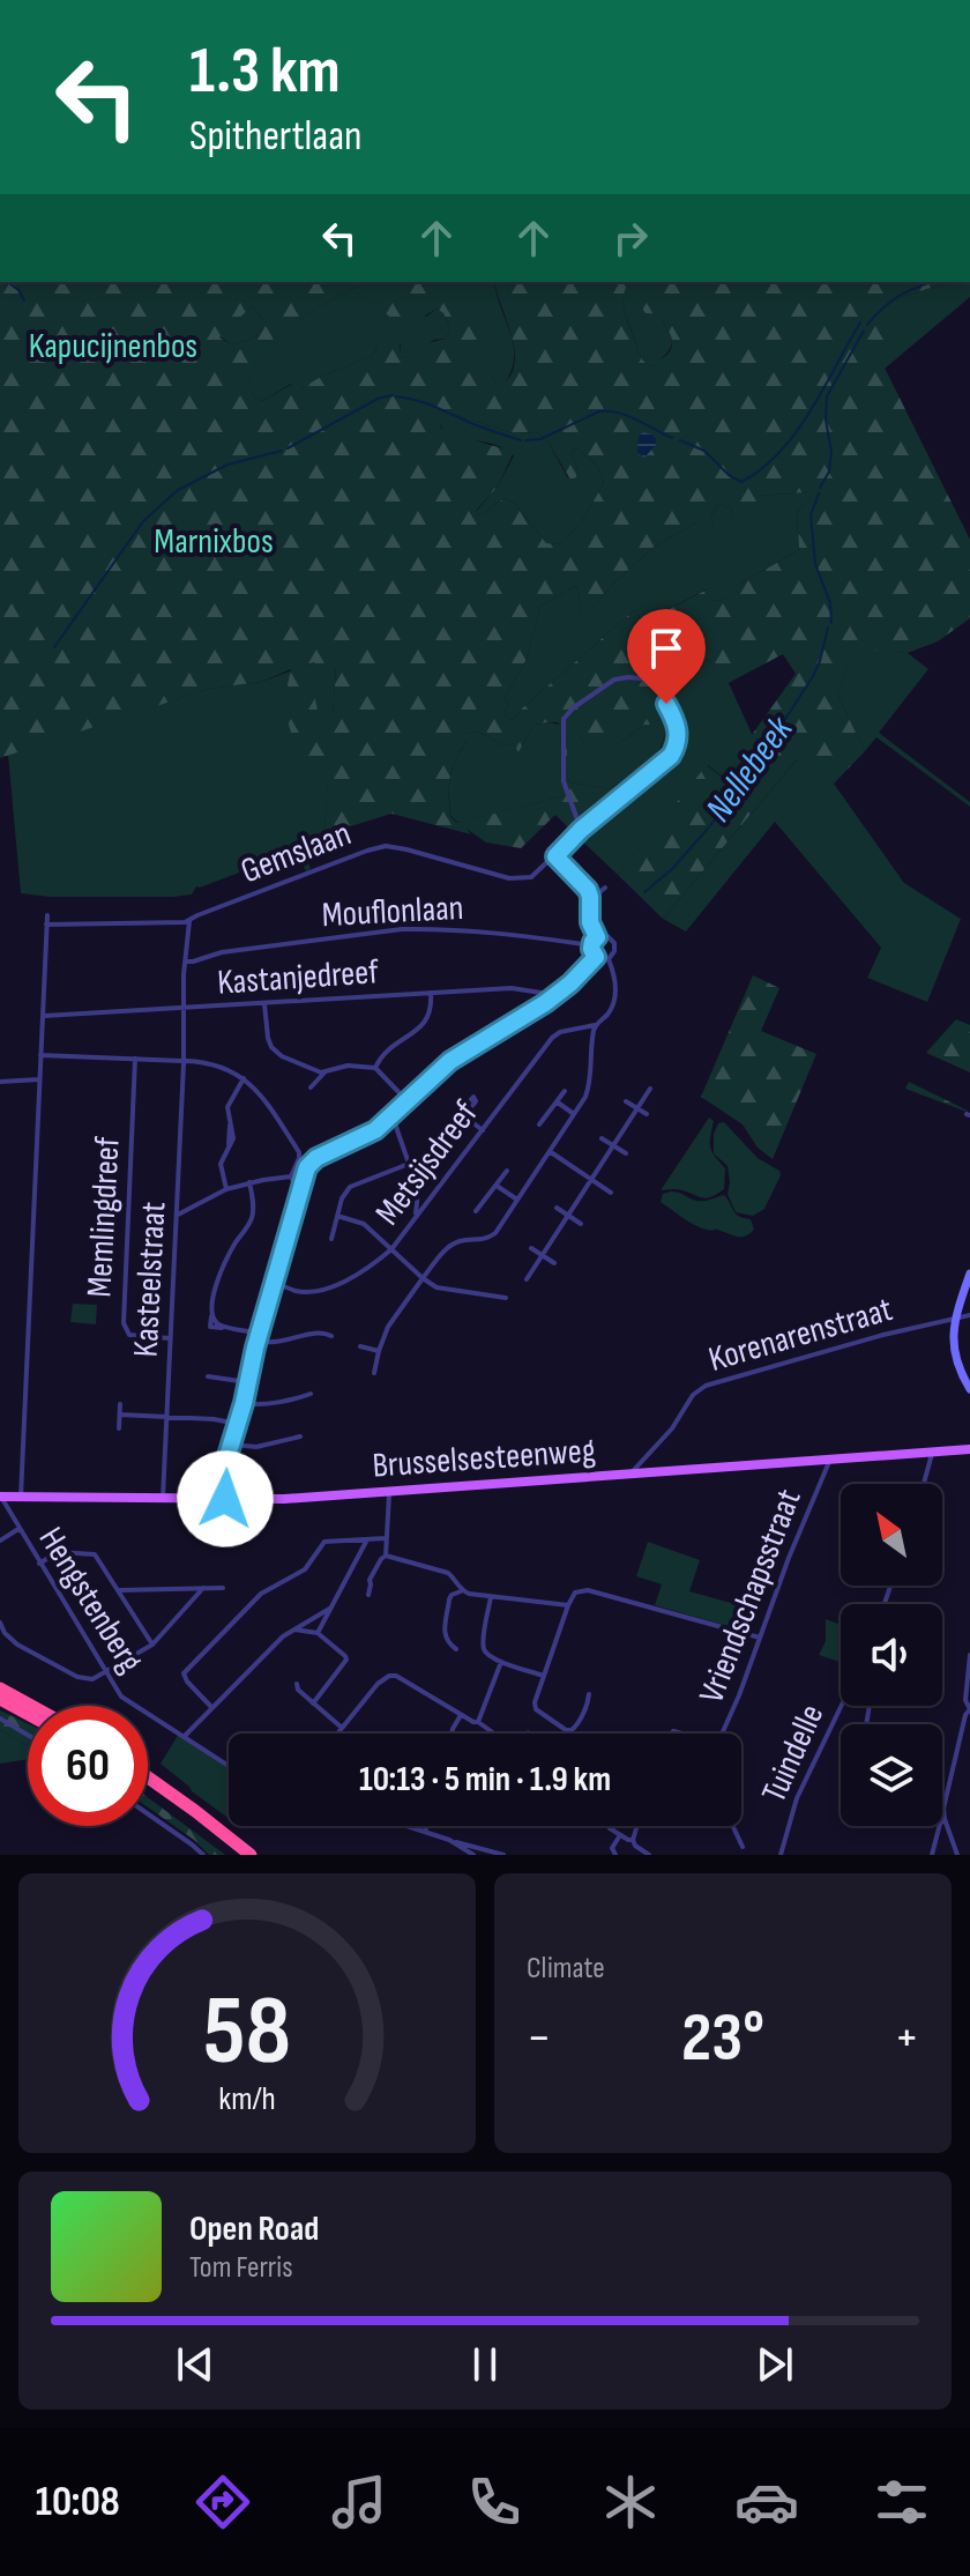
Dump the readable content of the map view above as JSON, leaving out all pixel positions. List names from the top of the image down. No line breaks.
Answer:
{"streets":{"main road":["Brusselsesteenweg"],"street":["Gemslaan","Mouflonlaan","Kastanjedreef","Metsijsdreef","Memlingdreef","Kasteelstraat","Korenarenstraat","Vriendschapsstraat","Hengstenberg","Tuindelle"]},"crossings":[["Gemslaan","Kasteelstraat"],["Mouflonlaan","Kasteelstraat"],["Kastanjedreef","Kasteelstraat"],["Memlingdreef","Kasteelstraat"],["Kasteelstraat","Brusselsesteenweg"],["Korenarenstraat","Brusselsesteenweg"],["Brusselsesteenweg","Vriendschapsstraat"],["Brusselsesteenweg","Hengstenberg"]],"water":["Nellebeek"],"parks":["Kapucijnenbos","Marnixbos"],"north":"top left","page":{"turn":["1.3 km","Spithertlaan"],"limit":"60","trip":"10:13 · 5 min · 1.9 km","tile":"Climate","heat":["−","23°","+"],"song":["Open Road","Tom Ferris"],"tabs":"10:08","gauge":["58","km/h"]}}
